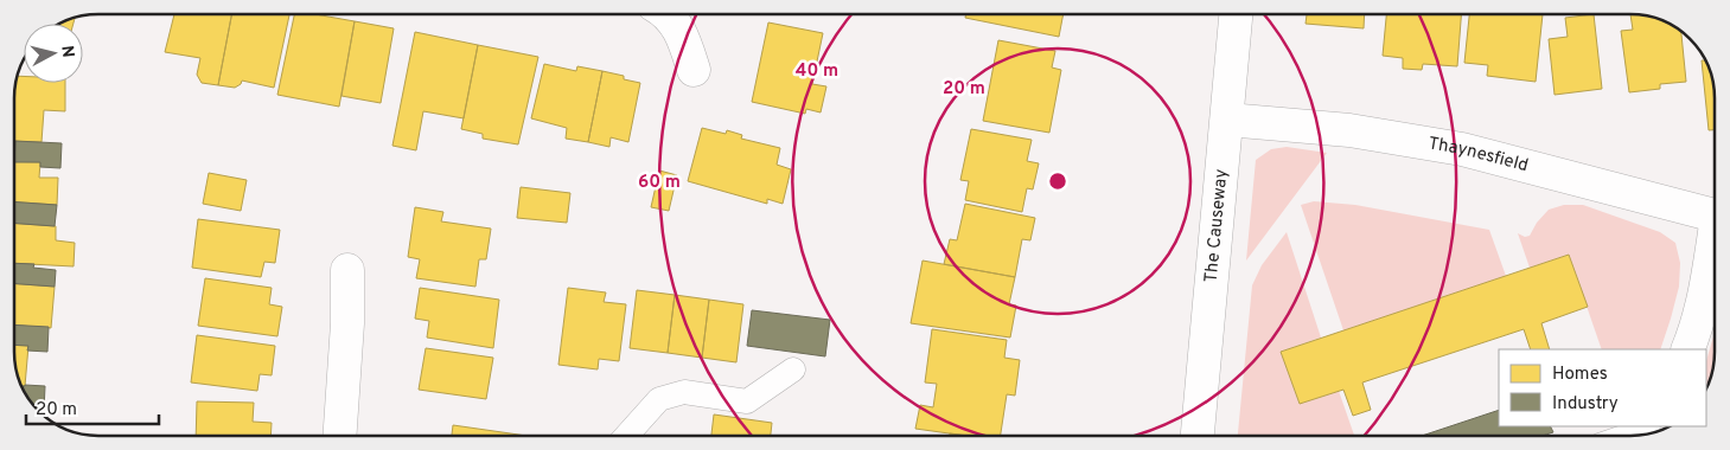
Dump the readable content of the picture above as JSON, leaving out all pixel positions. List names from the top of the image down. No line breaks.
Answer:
{"streets":{"street":["Thaynesfield","The Causeway"]},"crossings":[["Thaynesfield","The Causeway"]],"legend":["Homes","Industry"],"scale_bar":"20 m","north":"right","rings":["40 m","20 m","60 m"]}
